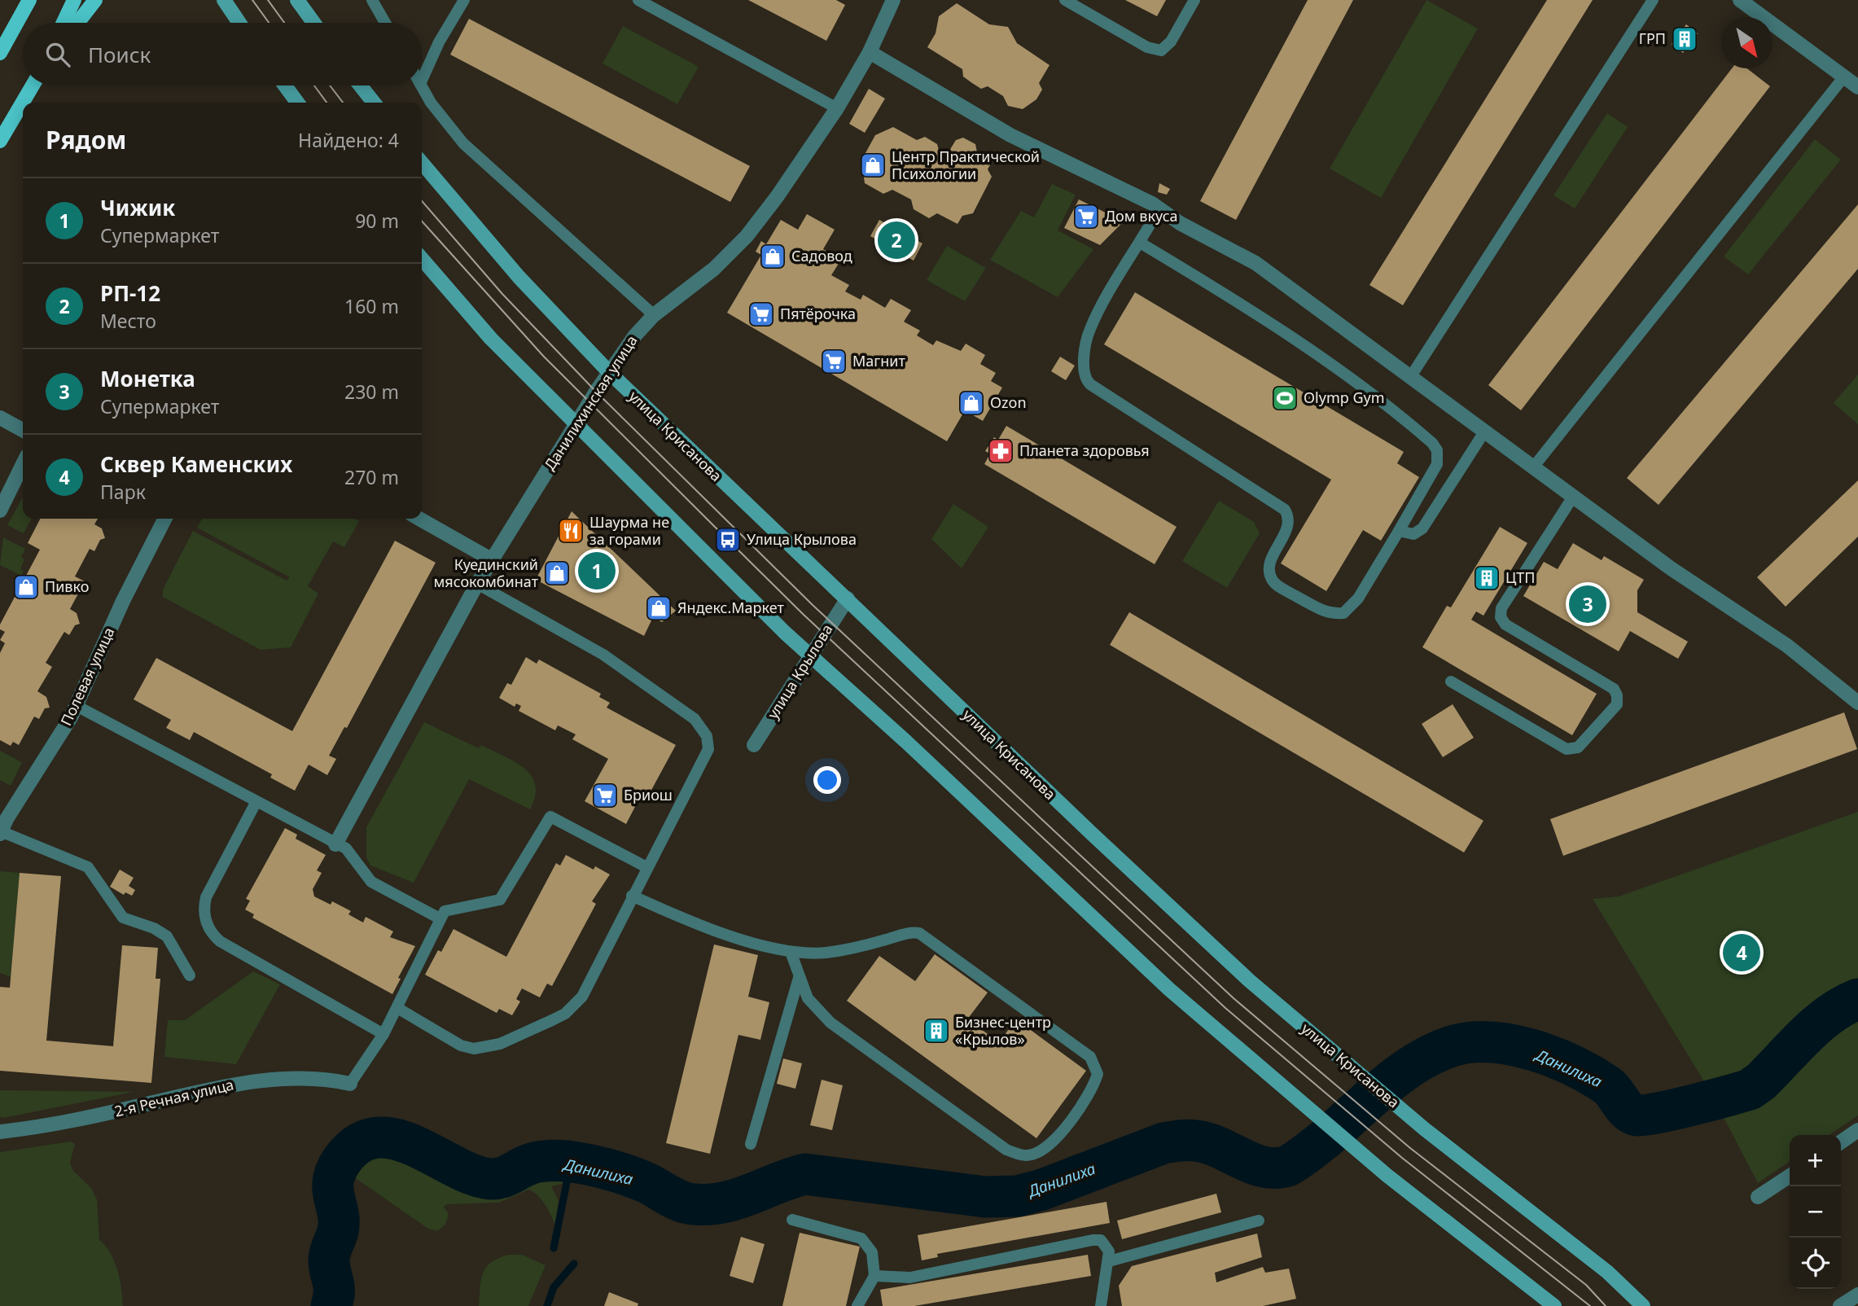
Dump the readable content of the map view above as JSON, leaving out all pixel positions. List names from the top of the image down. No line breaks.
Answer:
{"streets":{"main road":["улица Крисанова"],"street":["Данилихинская улица","улица Крылова","Полевая улица","2-я Речная улица"]},"crossings":[["Данилихинская улица","улица Крисанова"],["улица Крисанова","улица Крылова"]],"water":["Данилиха"],"places":{"building":["ГРП","ЦТП","Бизнес-центр «Крылов»"],"shop":["Центр Практической Психологии","Садовод","Ozon","Куединский мясокомбинат","Пивко","Яндекс.Маркет"],"supermarket":["Дом вкуса","Пятёрочка","Магнит","Бриош"],"sports":["Olymp Gym"],"pharmacy":["Планета здоровья"],"restaurant":["Шаурма не за горами"],"bus stop":["Улица Крылова"]},"north":"bottom right","page":{"search":"Поиск","heading":["Рядом","Найдено: 4"],"list":[{"mark":"1","name":"Чижик","note":"Супермаркет","value":"90 m"},{"mark":"2","name":"РП-12","note":"Место","value":"160 m"},{"mark":"3","name":"Монетка","note":"Супермаркет","value":"230 m"},{"mark":"4","name":"Сквер Каменских","note":"Парк","value":"270 m"}],"pins":["2","1","3","4"],"map_buttons":["+","−"]}}
